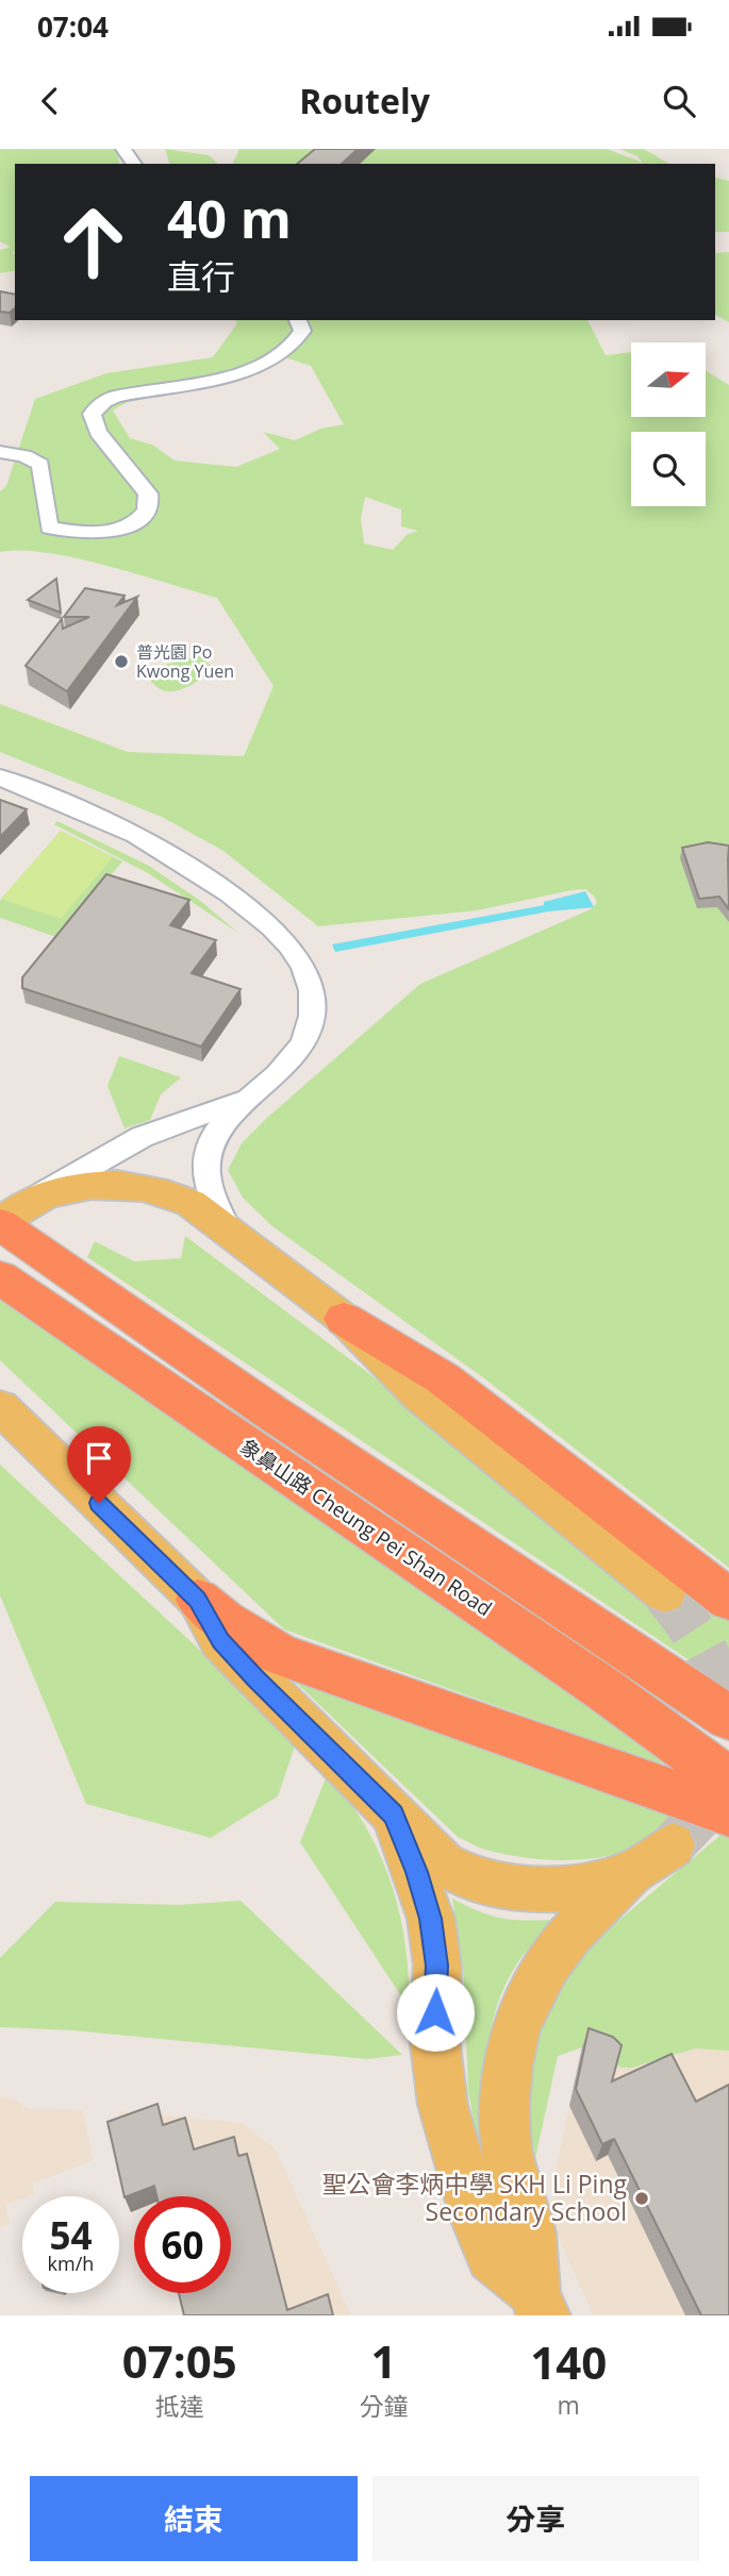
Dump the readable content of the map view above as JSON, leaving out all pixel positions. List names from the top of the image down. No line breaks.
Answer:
{"streets":{"highway":["象鼻山路 Cheung Pei Shan Road"]},"places":["普光園 Po Kwong Yuen","聖公會李炳中學 SKH Li Ping Secondary School"],"north":"right","page":{"status":"07:04","header":"Routely","turn":["40 m","直行"],"speed":"54 km/h","limit":"60","eta":["07:05","抵達","1","分鐘","140","m"],"buttons":["結束","分享"]}}
